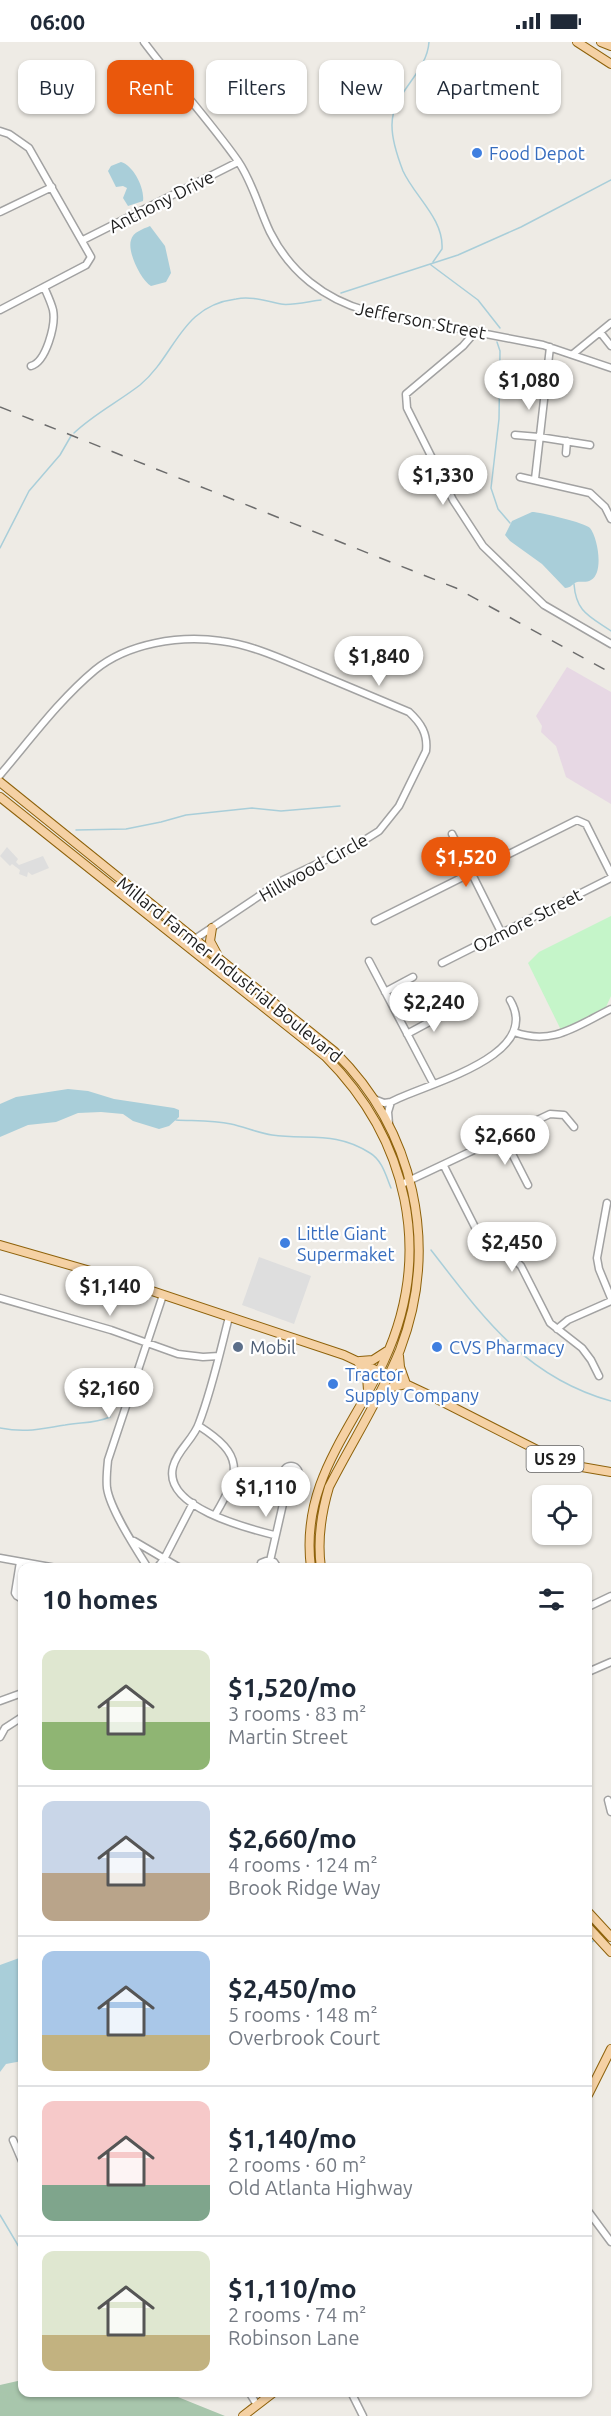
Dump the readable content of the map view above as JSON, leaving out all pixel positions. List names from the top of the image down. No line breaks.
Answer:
{"streets":{"main road":["Millard Farmer Industrial Boulevard","US 29"],"street":["Anthony Drive","Jefferson Street","Hillwood Circle","Ozmore Street"]},"crossings":[["Anthony Drive","Jefferson Street"],["Hillwood Circle","Millard Farmer Industrial Boulevard"],["Millard Farmer Industrial Boulevard","US 29"]],"places":["Food Depot","Little Giant Supermaket","Mobil","CVS Pharmacy","Tractor Supply Company"],"page":{"status":"06:00","chip":["Buy","Rent","Filters","New","Apartment"],"price":["$1,080","$1,330","$1,840","$1,520","$2,240","$2,660","$2,450","$1,140","$2,160","$1,110"],"heading":"10 homes","list":[{"name":"$1,520/mo","note":"3 rooms · 83 m² · Martin Street"},{"name":"$2,660/mo","note":"4 rooms · 124 m² · Brook Ridge Way"},{"name":"$2,450/mo","note":"5 rooms · 148 m² · Overbrook Court"},{"name":"$1,140/mo","note":"2 rooms · 60 m² · Old Atlanta Highway"},{"name":"$1,110/mo","note":"2 rooms · 74 m² · Robinson Lane"}]}}
